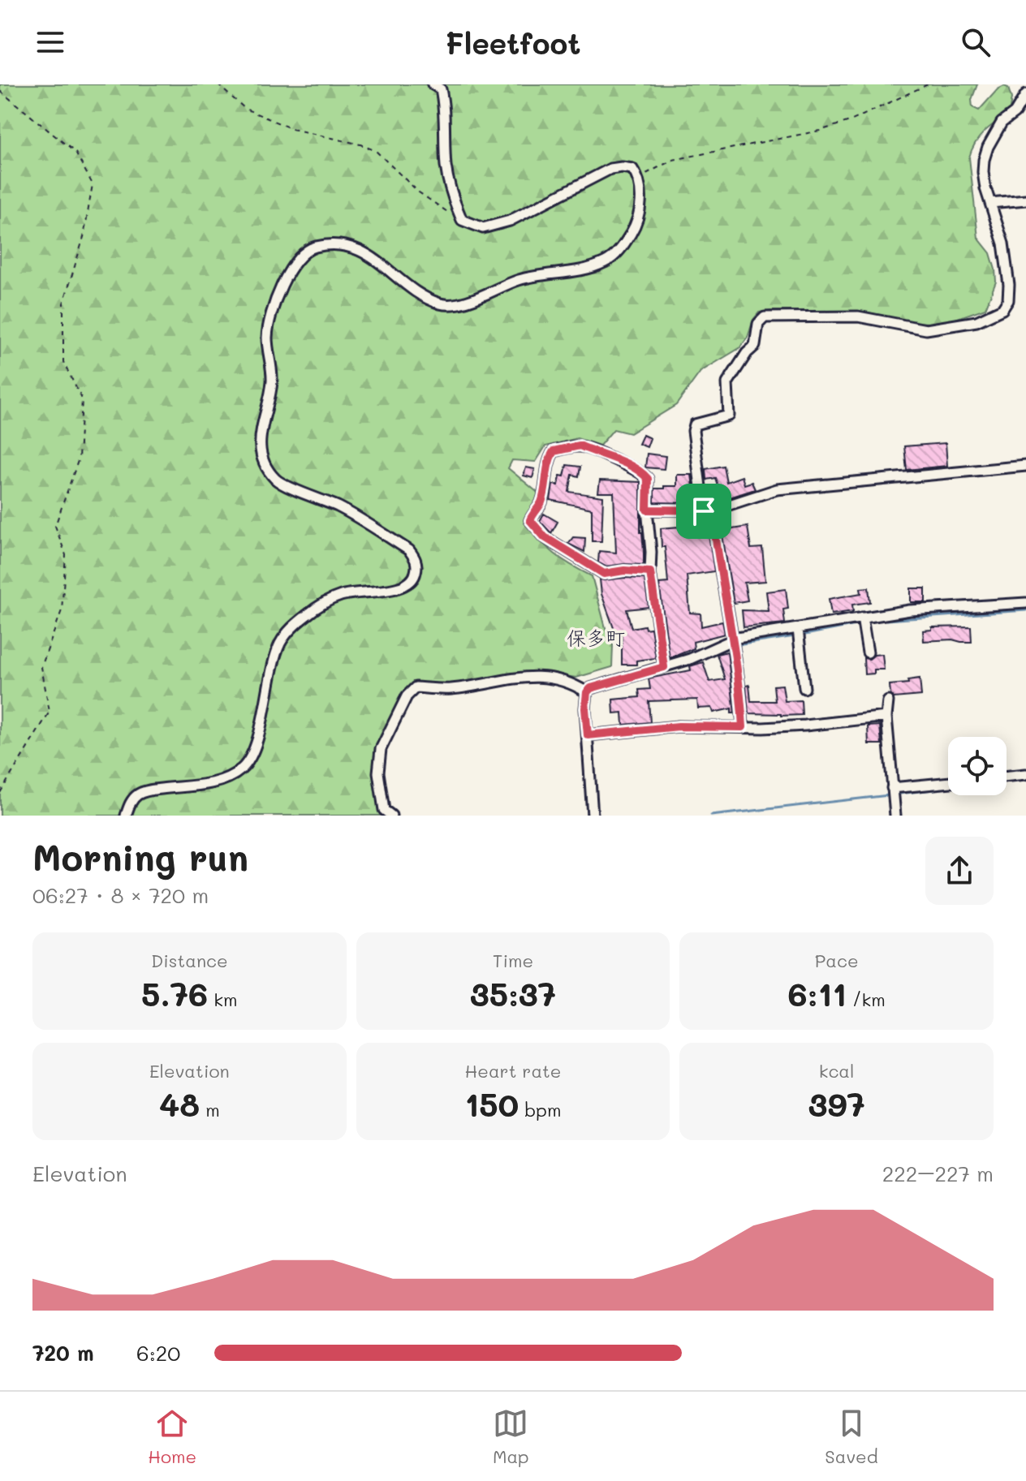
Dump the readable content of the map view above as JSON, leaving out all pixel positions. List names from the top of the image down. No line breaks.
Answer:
{"districts":["保多町"],"page":{"header":"Fleetfoot","heading":["Morning run","06:27 · 8 × 720 m"],"stats":[["Distance","5.76 km"],["Time","35:37"],["Pace","6:11 /km"],["Elevation","48 m"],["Heart rate","150 bpm"],["kcal","397"]],"chart":["Elevation","222–227 m"],"list":[{"name":"720 m","note":"6:20"}],"tabs":["Home","Map","Saved"]}}
